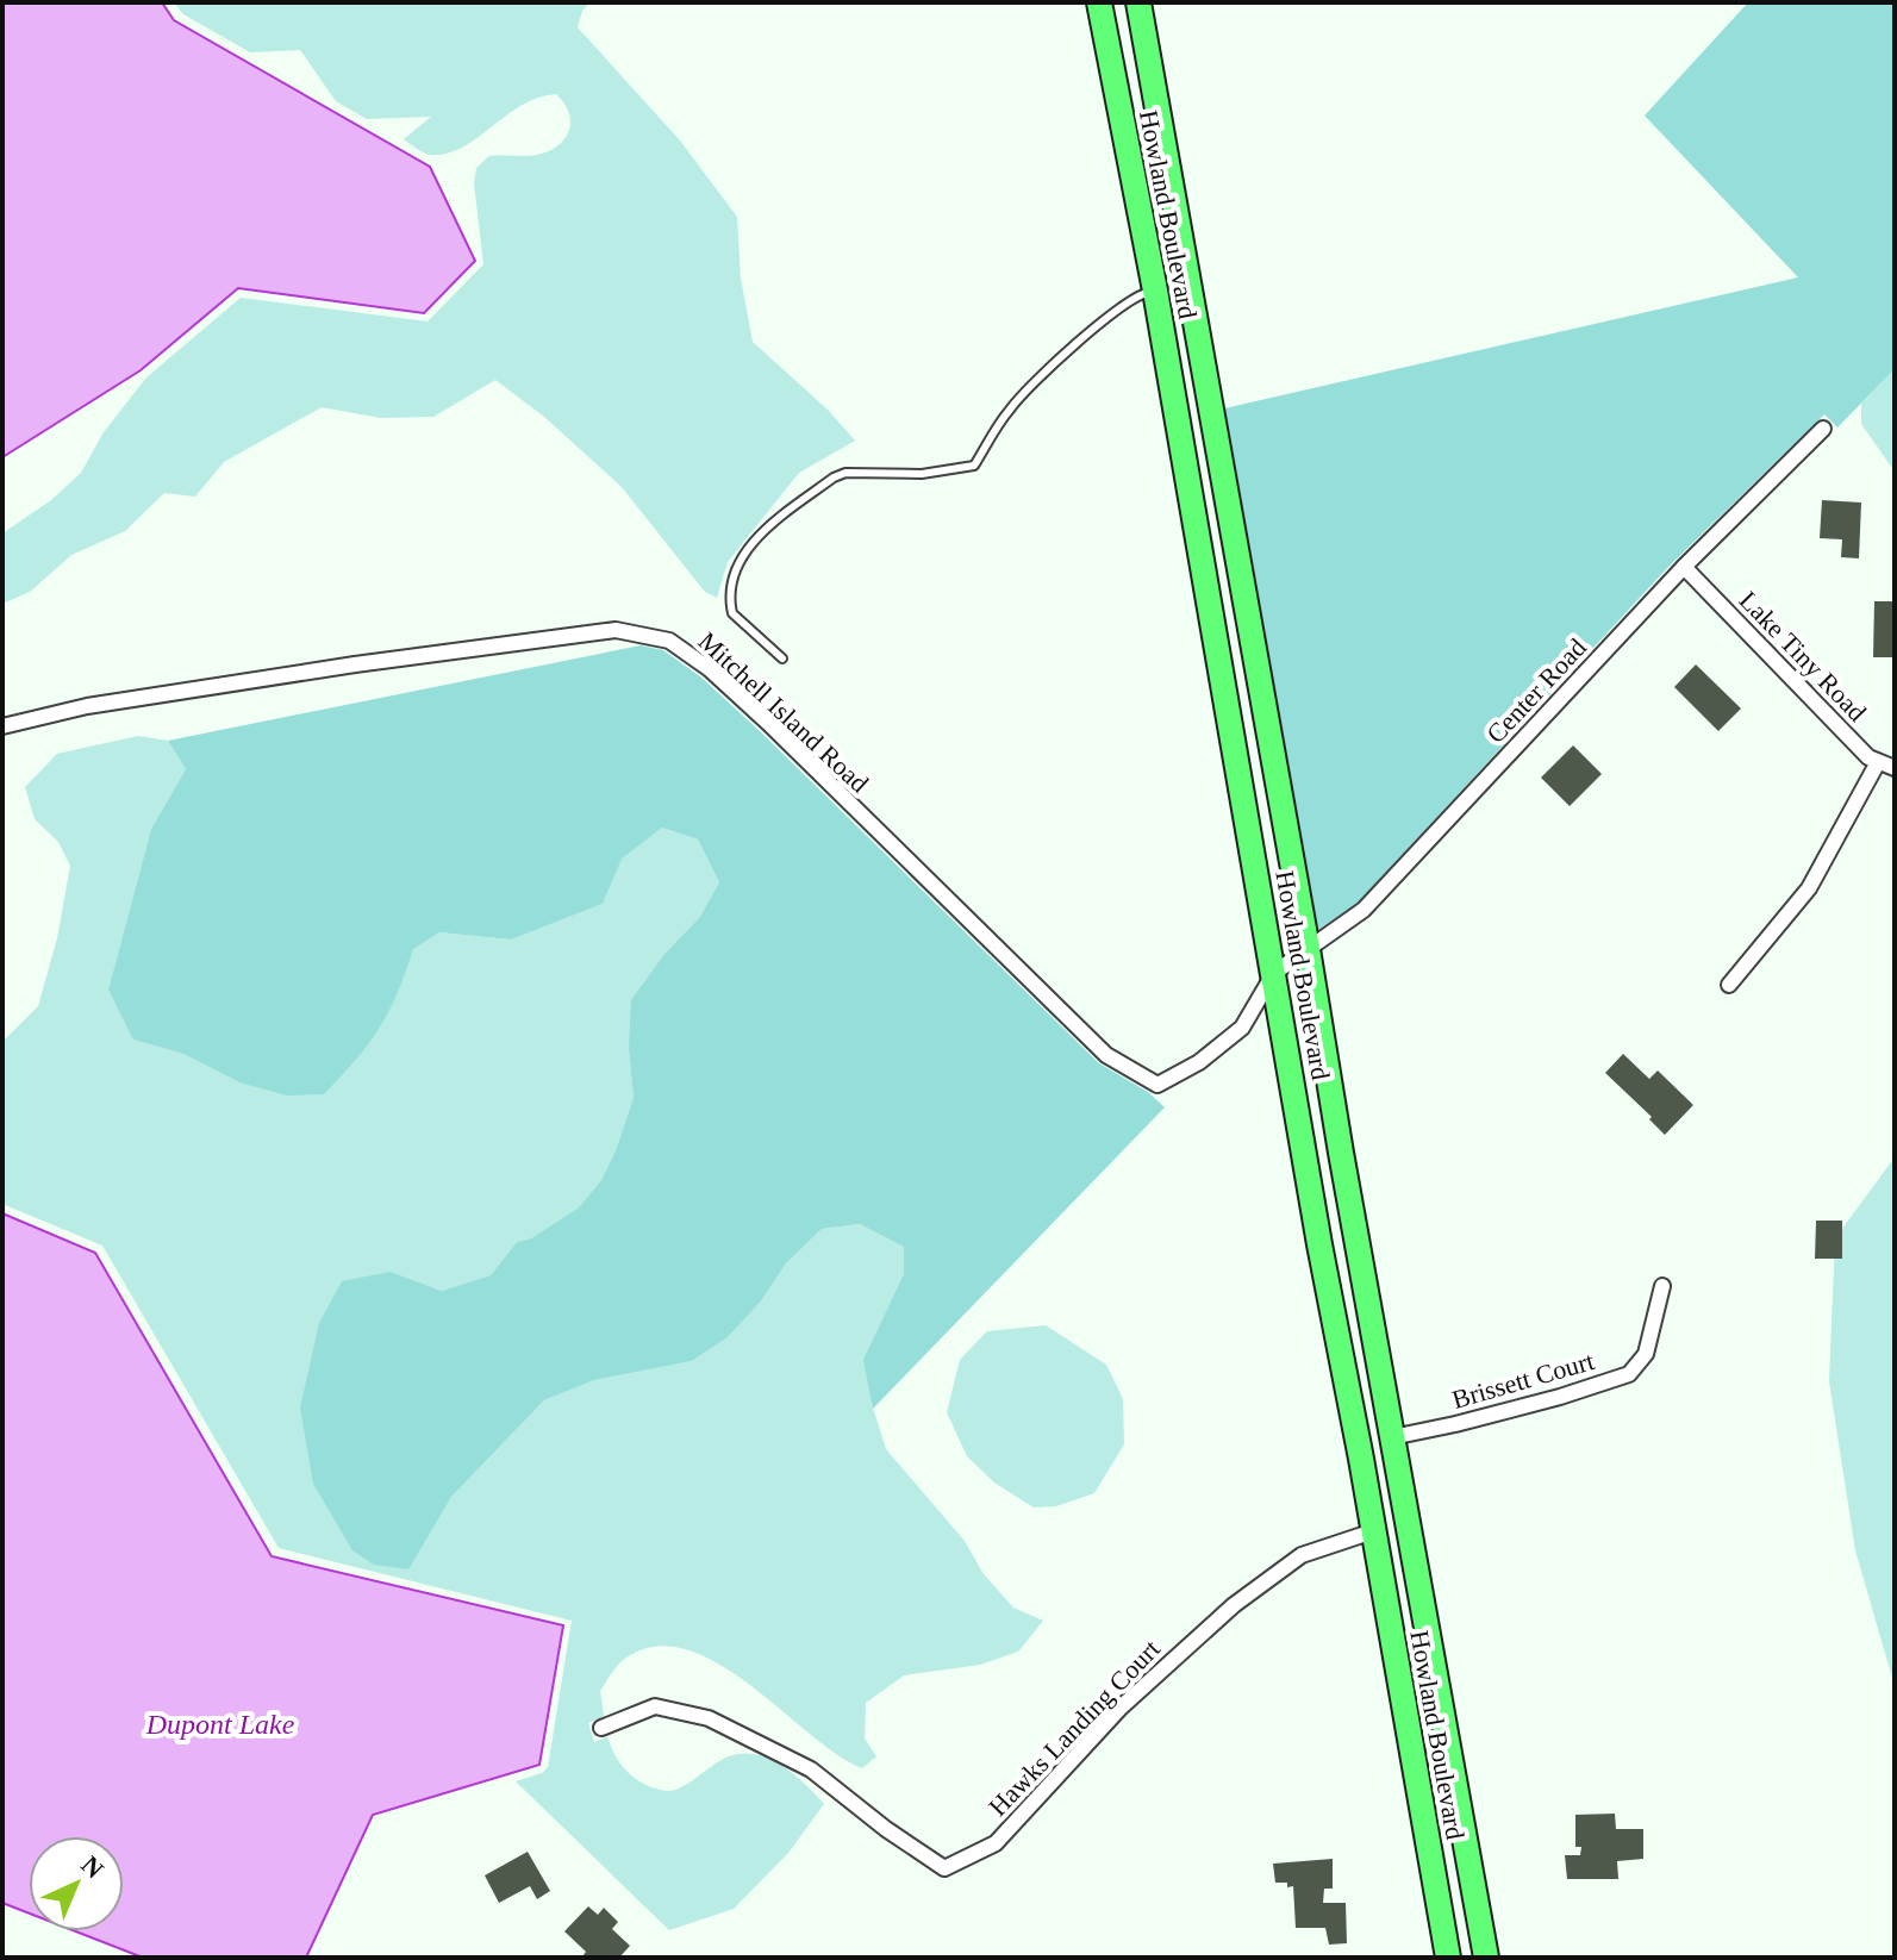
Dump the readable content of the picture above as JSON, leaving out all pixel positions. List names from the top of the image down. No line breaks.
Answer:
{"streets":{"main road":["Howland Boulevard"],"street":["Lake Tiny Road","Center Road","Mitchell Island Road","Brissett Court","Hawks Landing Court"]},"crossings":[["Howland Boulevard","Center Road"],["Howland Boulevard","Mitchell Island Road"],["Howland Boulevard","Brissett Court"],["Howland Boulevard","Hawks Landing Court"],["Lake Tiny Road","Center Road"],["Center Road","Mitchell Island Road"]],"water":["Dupont Lake"],"north":"top right"}
